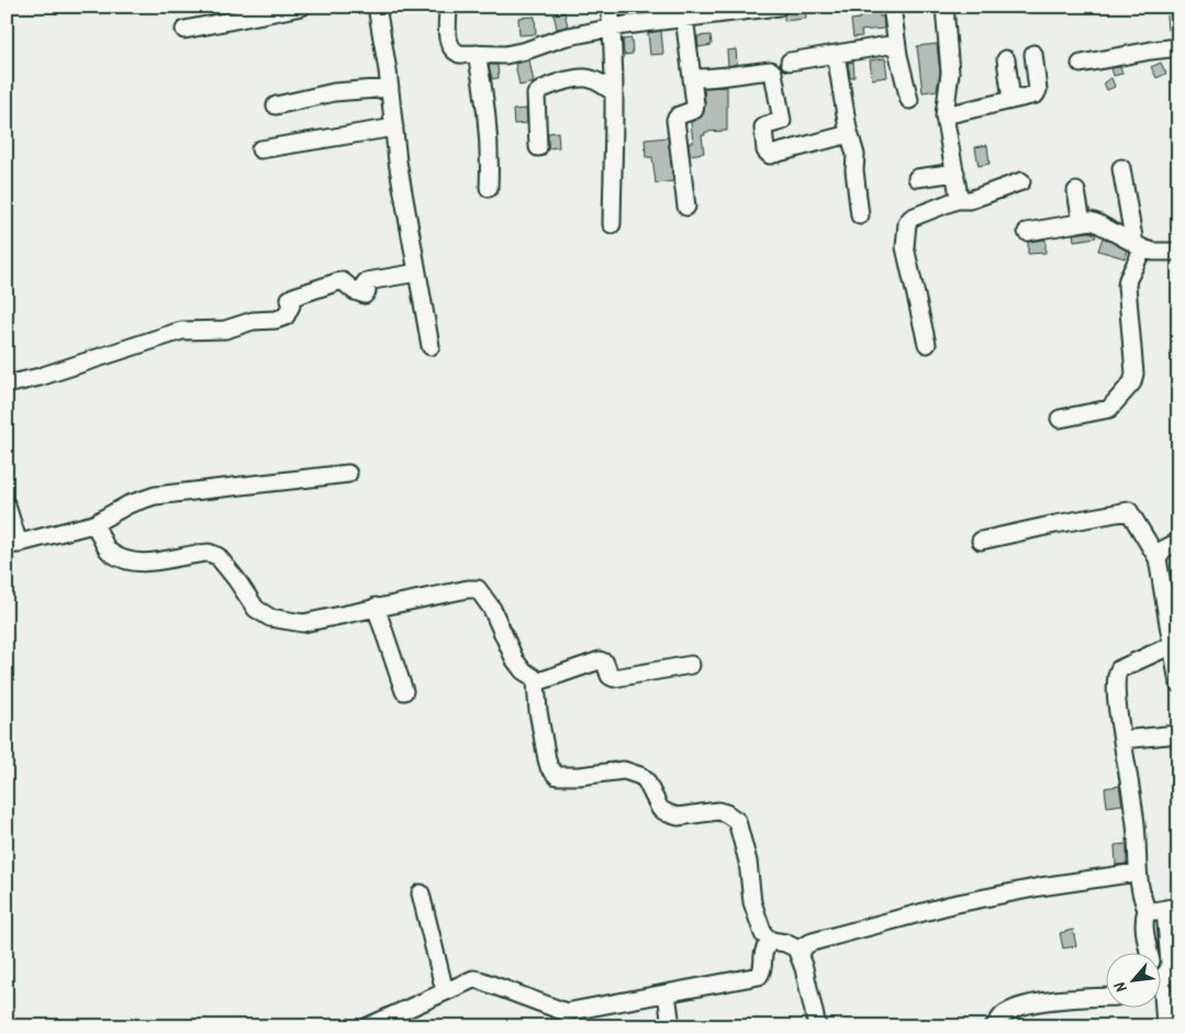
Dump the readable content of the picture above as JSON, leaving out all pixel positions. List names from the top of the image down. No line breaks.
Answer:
{"north":"bottom left"}
